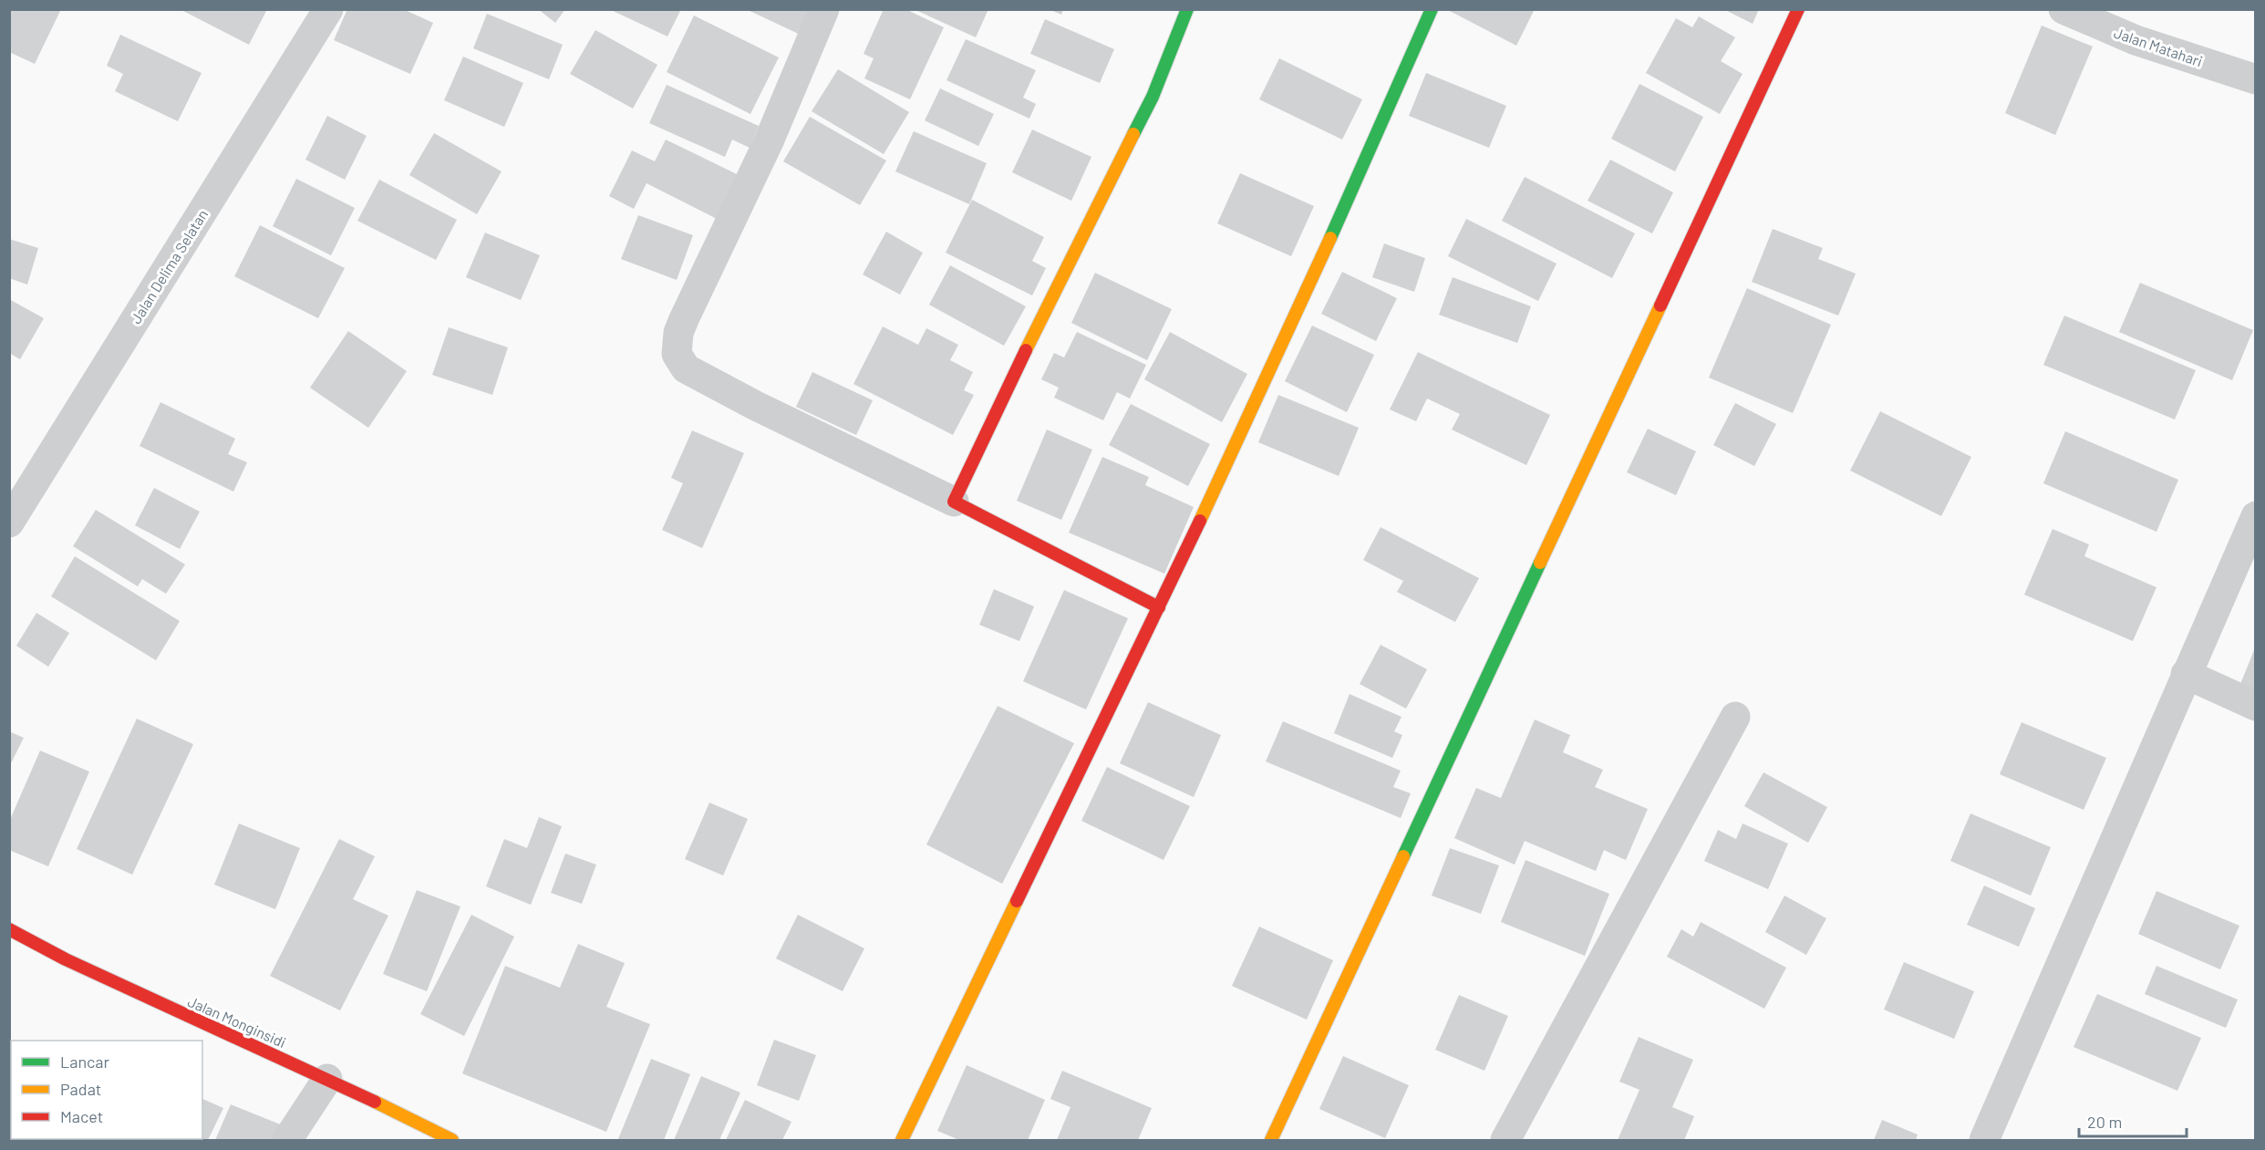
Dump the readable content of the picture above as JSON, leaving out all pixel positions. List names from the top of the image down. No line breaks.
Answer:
{"streets":{"street":["Jalan Matahari","Jalan Delima Selatan","Jalan Monginsidi"]},"legend":["Lancar","Padat","Macet"],"scale_bar":"20 m"}
